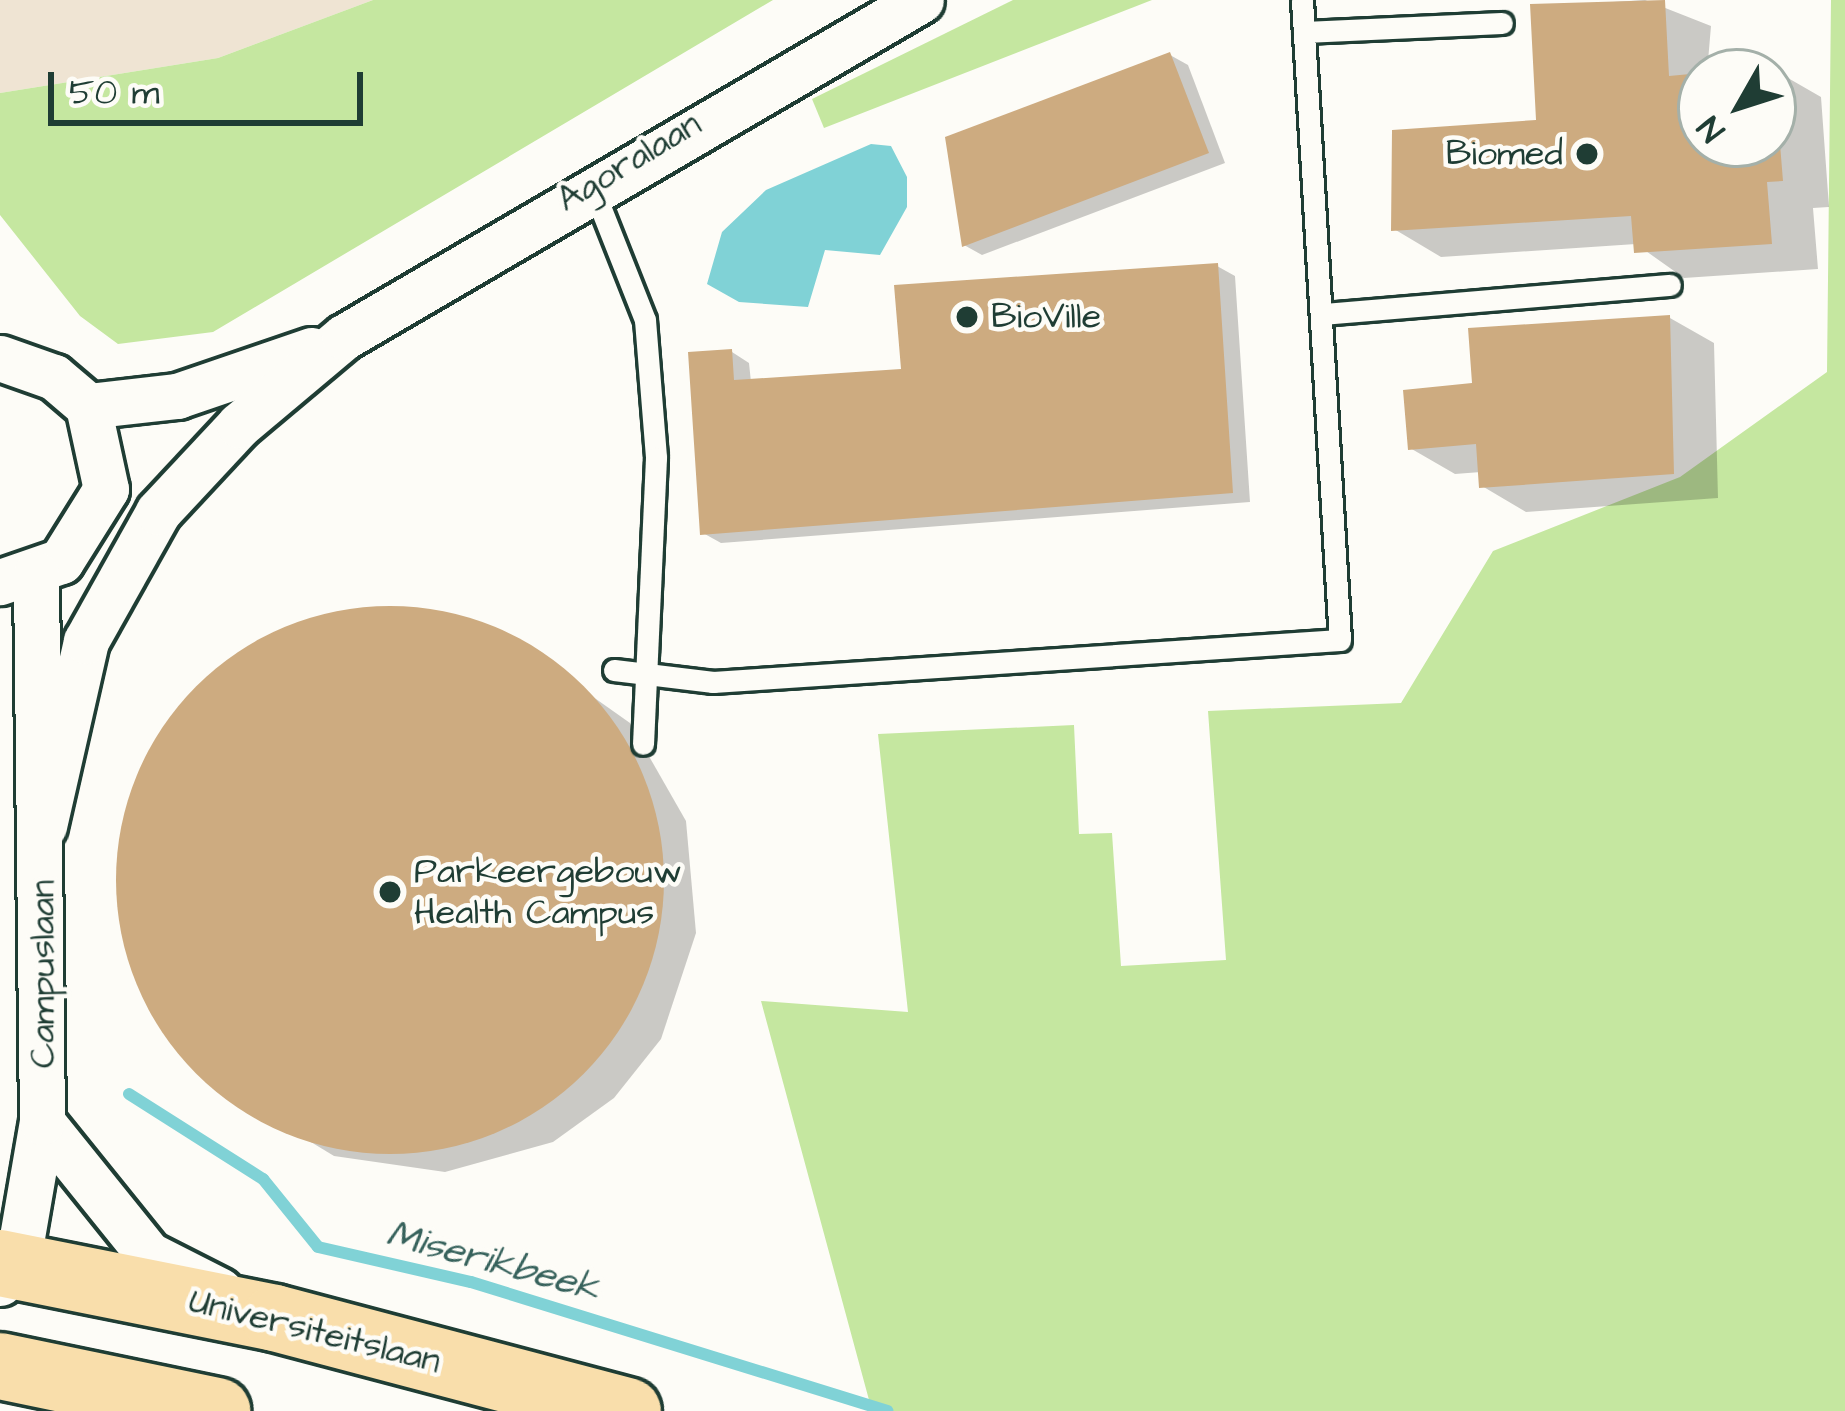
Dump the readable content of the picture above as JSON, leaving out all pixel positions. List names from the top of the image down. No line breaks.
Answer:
{"streets":{"highway":["Universiteitslaan"],"street":["Agoralaan","Campuslaan"]},"crossings":[["Agoralaan","Campuslaan"],["Campuslaan","Universiteitslaan"]],"water":["Miserikbeek"],"places":["Biomed","BioVille","Parkeergebouw Health Campus"],"scale_bar":"50 m","north":"bottom left"}
